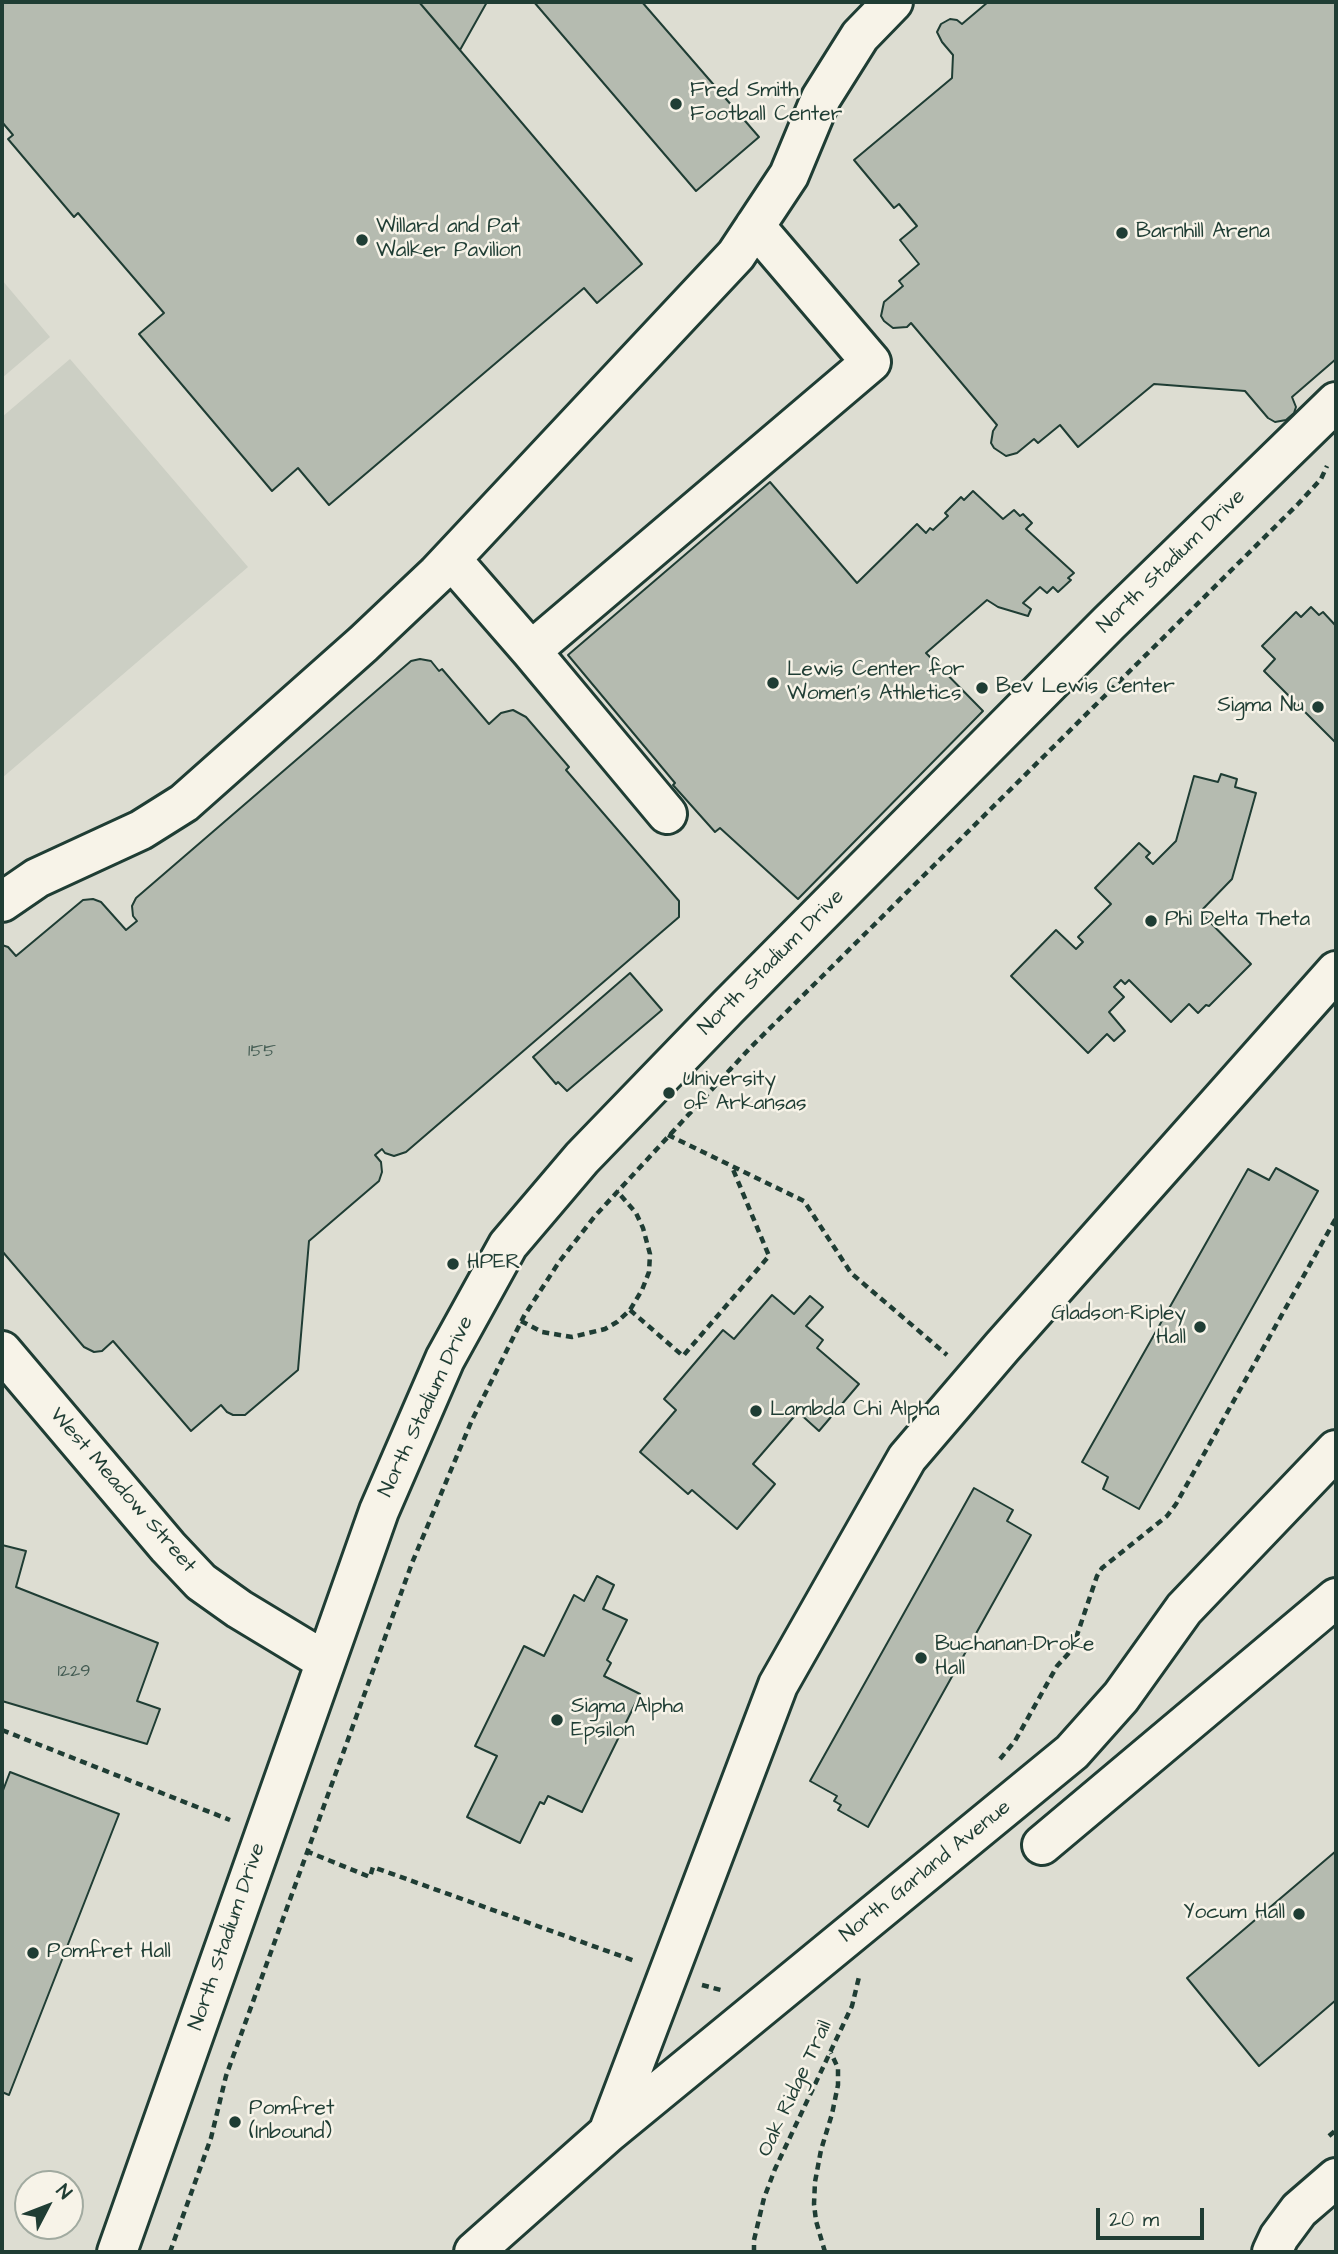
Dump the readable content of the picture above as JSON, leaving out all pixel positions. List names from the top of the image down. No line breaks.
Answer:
{"streets":{"street":["North Stadium Drive","West Meadow Street","North Garland Avenue"],"path":["Oak Ridge Trail"]},"crossings":[["North Stadium Drive","West Meadow Street"],["North Garland Avenue","Oak Ridge Trail"]],"places":["Fred Smith Football Center","Barnhill Arena","Willard and Pat Walker Pavilion","Lewis Center for Women’s Athletics","Bev Lewis Center","Sigma Nu","Phi Delta Theta","University of Arkansas","HPER","Gladson-Ripley Hall","Lambda Chi Alpha","Buchanan-Droke Hall","Sigma Alpha Epsilon","Yocum Hall","Pomfret Hall","Pomfret (Inbound)"],"house_numbers":["155","1229"],"scale_bar":"20 m","north":"top right"}
